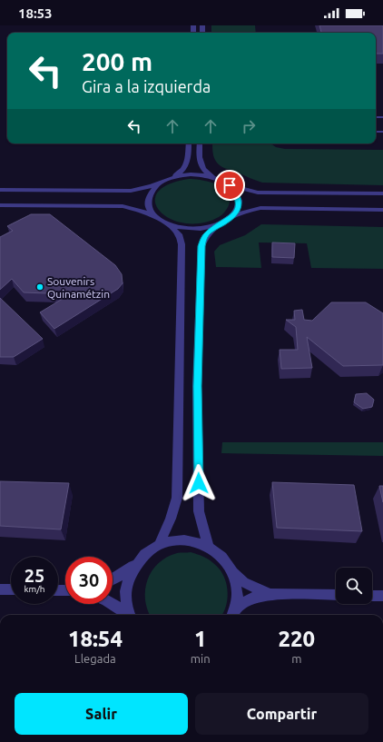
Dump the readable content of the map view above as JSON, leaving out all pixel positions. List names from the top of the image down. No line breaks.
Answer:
{"places":["Souvenirs Quinamétzin"],"page":{"status":"18:53","turn":["200 m","Gira a la izquierda"],"speed":"25 km/h","limit":"30","eta":["18:54","Llegada","1","min","220","m"],"buttons":["Salir","Compartir"]}}
